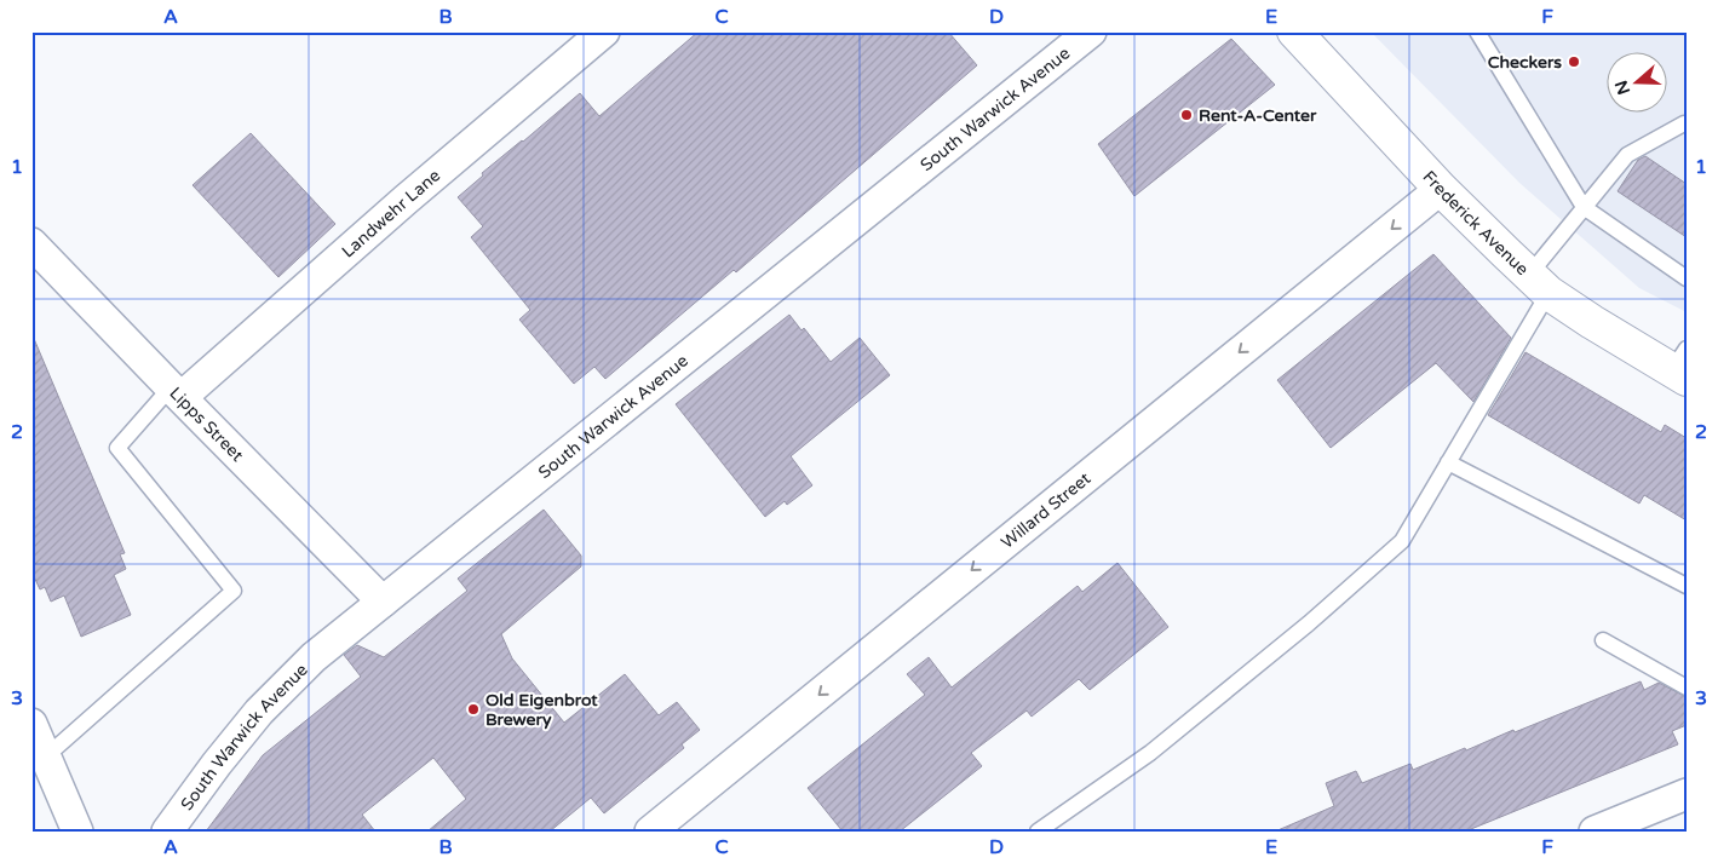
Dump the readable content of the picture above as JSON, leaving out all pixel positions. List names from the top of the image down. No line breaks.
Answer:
{"streets":{"main road":["Frederick Avenue"],"street":["South Warwick Avenue","Landwehr Lane","Lipps Street","Willard Street"]},"crossings":[["South Warwick Avenue","Lipps Street"],["Landwehr Lane","Lipps Street"],["Frederick Avenue","Willard Street"]],"one_way":["Willard Street"],"places":["Checkers","Rent-A-Center","Old Eigenbrot Brewery"],"north":"left","grid":{"columns":["A","B","C","D","E","F"],"rows":["1","2","3"]}}
